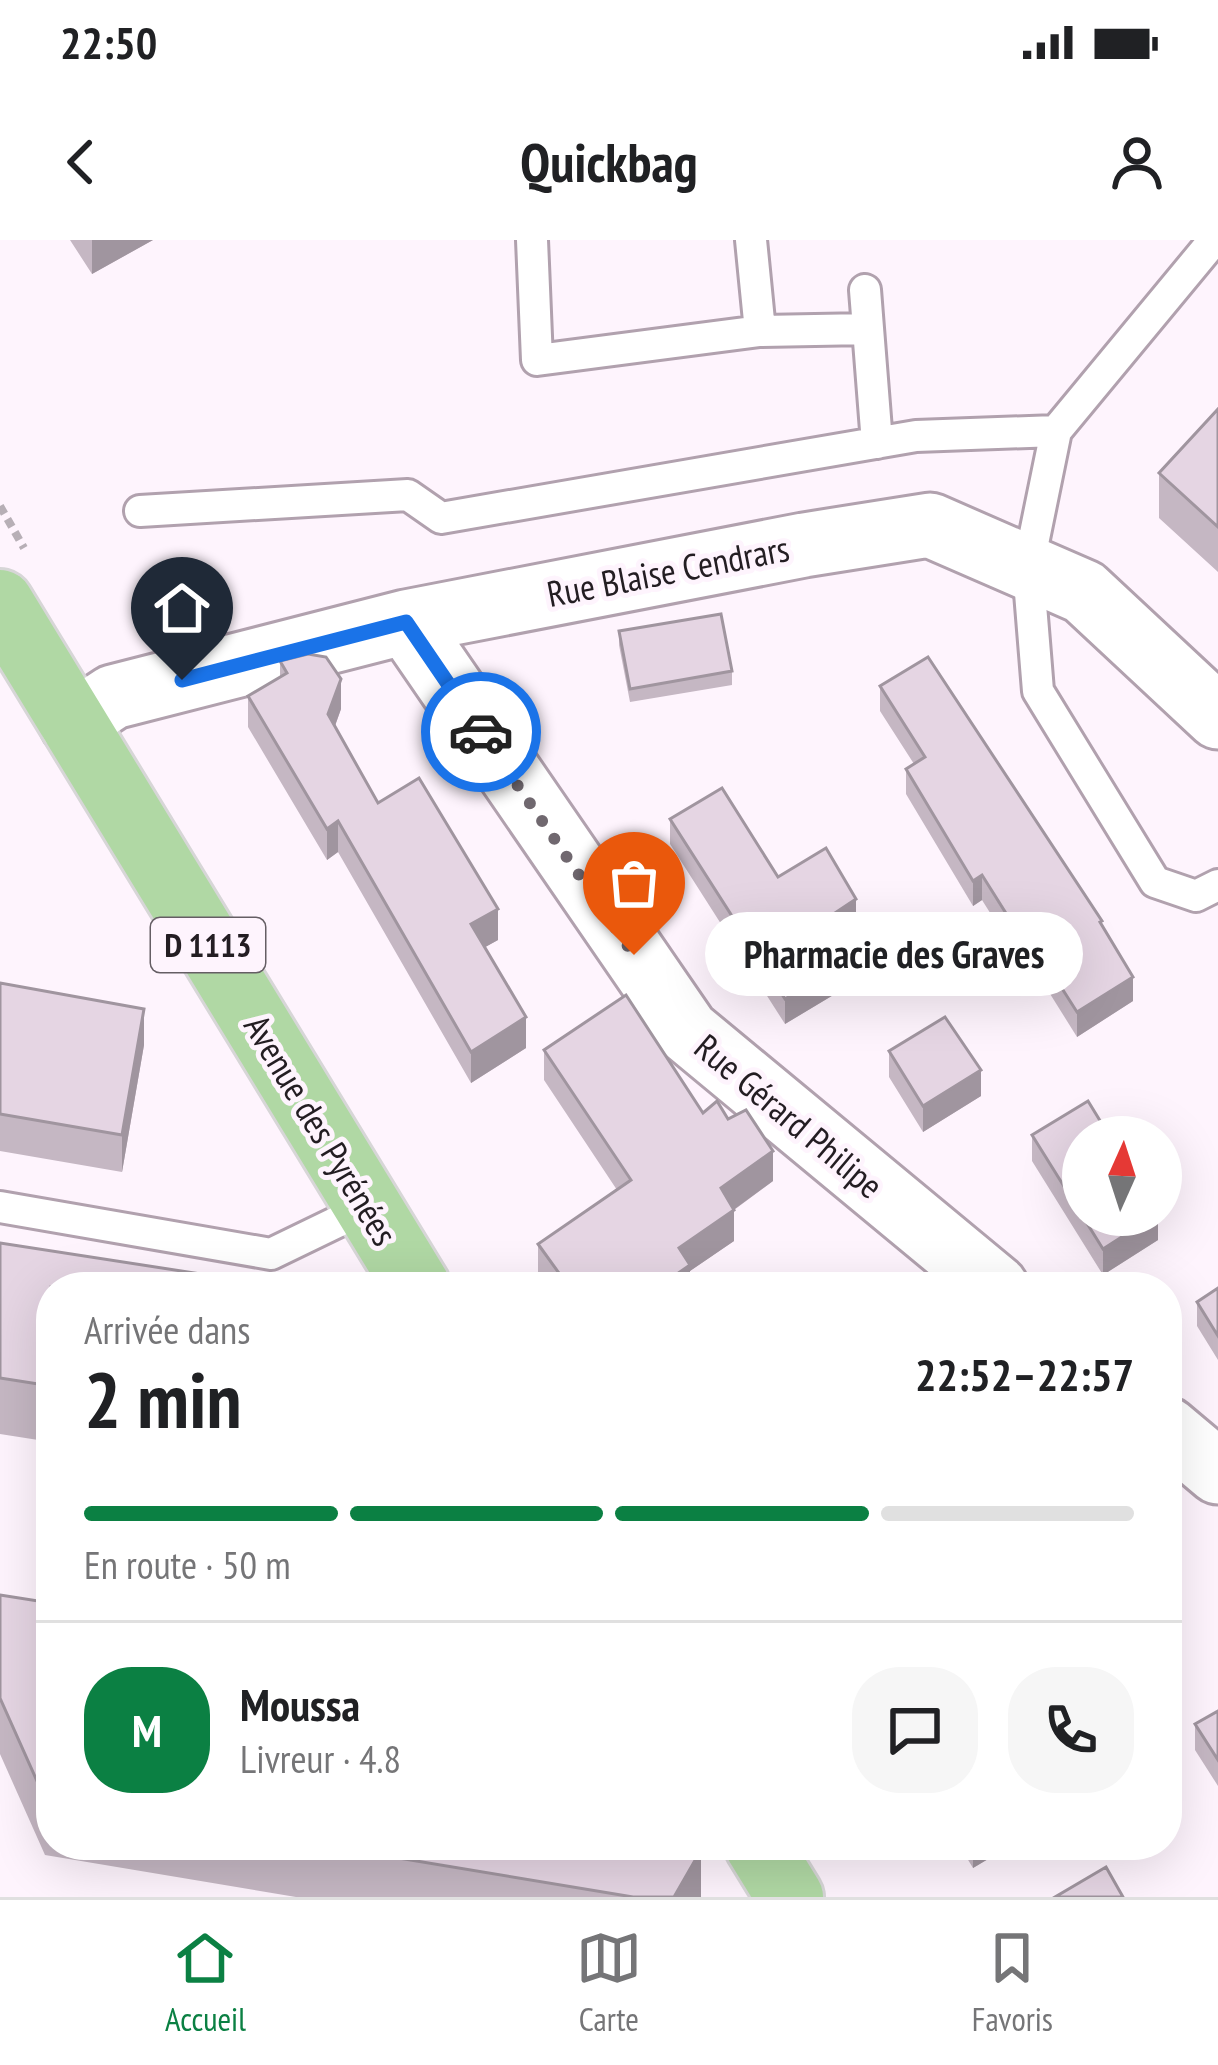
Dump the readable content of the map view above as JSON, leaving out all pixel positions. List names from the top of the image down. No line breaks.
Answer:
{"streets":{"main road":["D 1113","Avenue des Pyrénées"],"street":["Rue Blaise Cendrars","Rue Gérard Philipe"]},"crossings":[["Rue Blaise Cendrars","Rue Gérard Philipe"],["Rue Blaise Cendrars","Avenue des Pyrénées"]],"places":["Pharmacie des Graves"],"north":"top","page":{"status":"22:50","header":"Quickbag","bubble":"Pharmacie des Graves","heading":["2 min","Arrivée dans","22:52–22:57"],"panel":["Moussa","Livreur · 4.8"],"bar":"En route · 50 m","round":"M","tabs":["Accueil","Carte","Favoris"]}}
